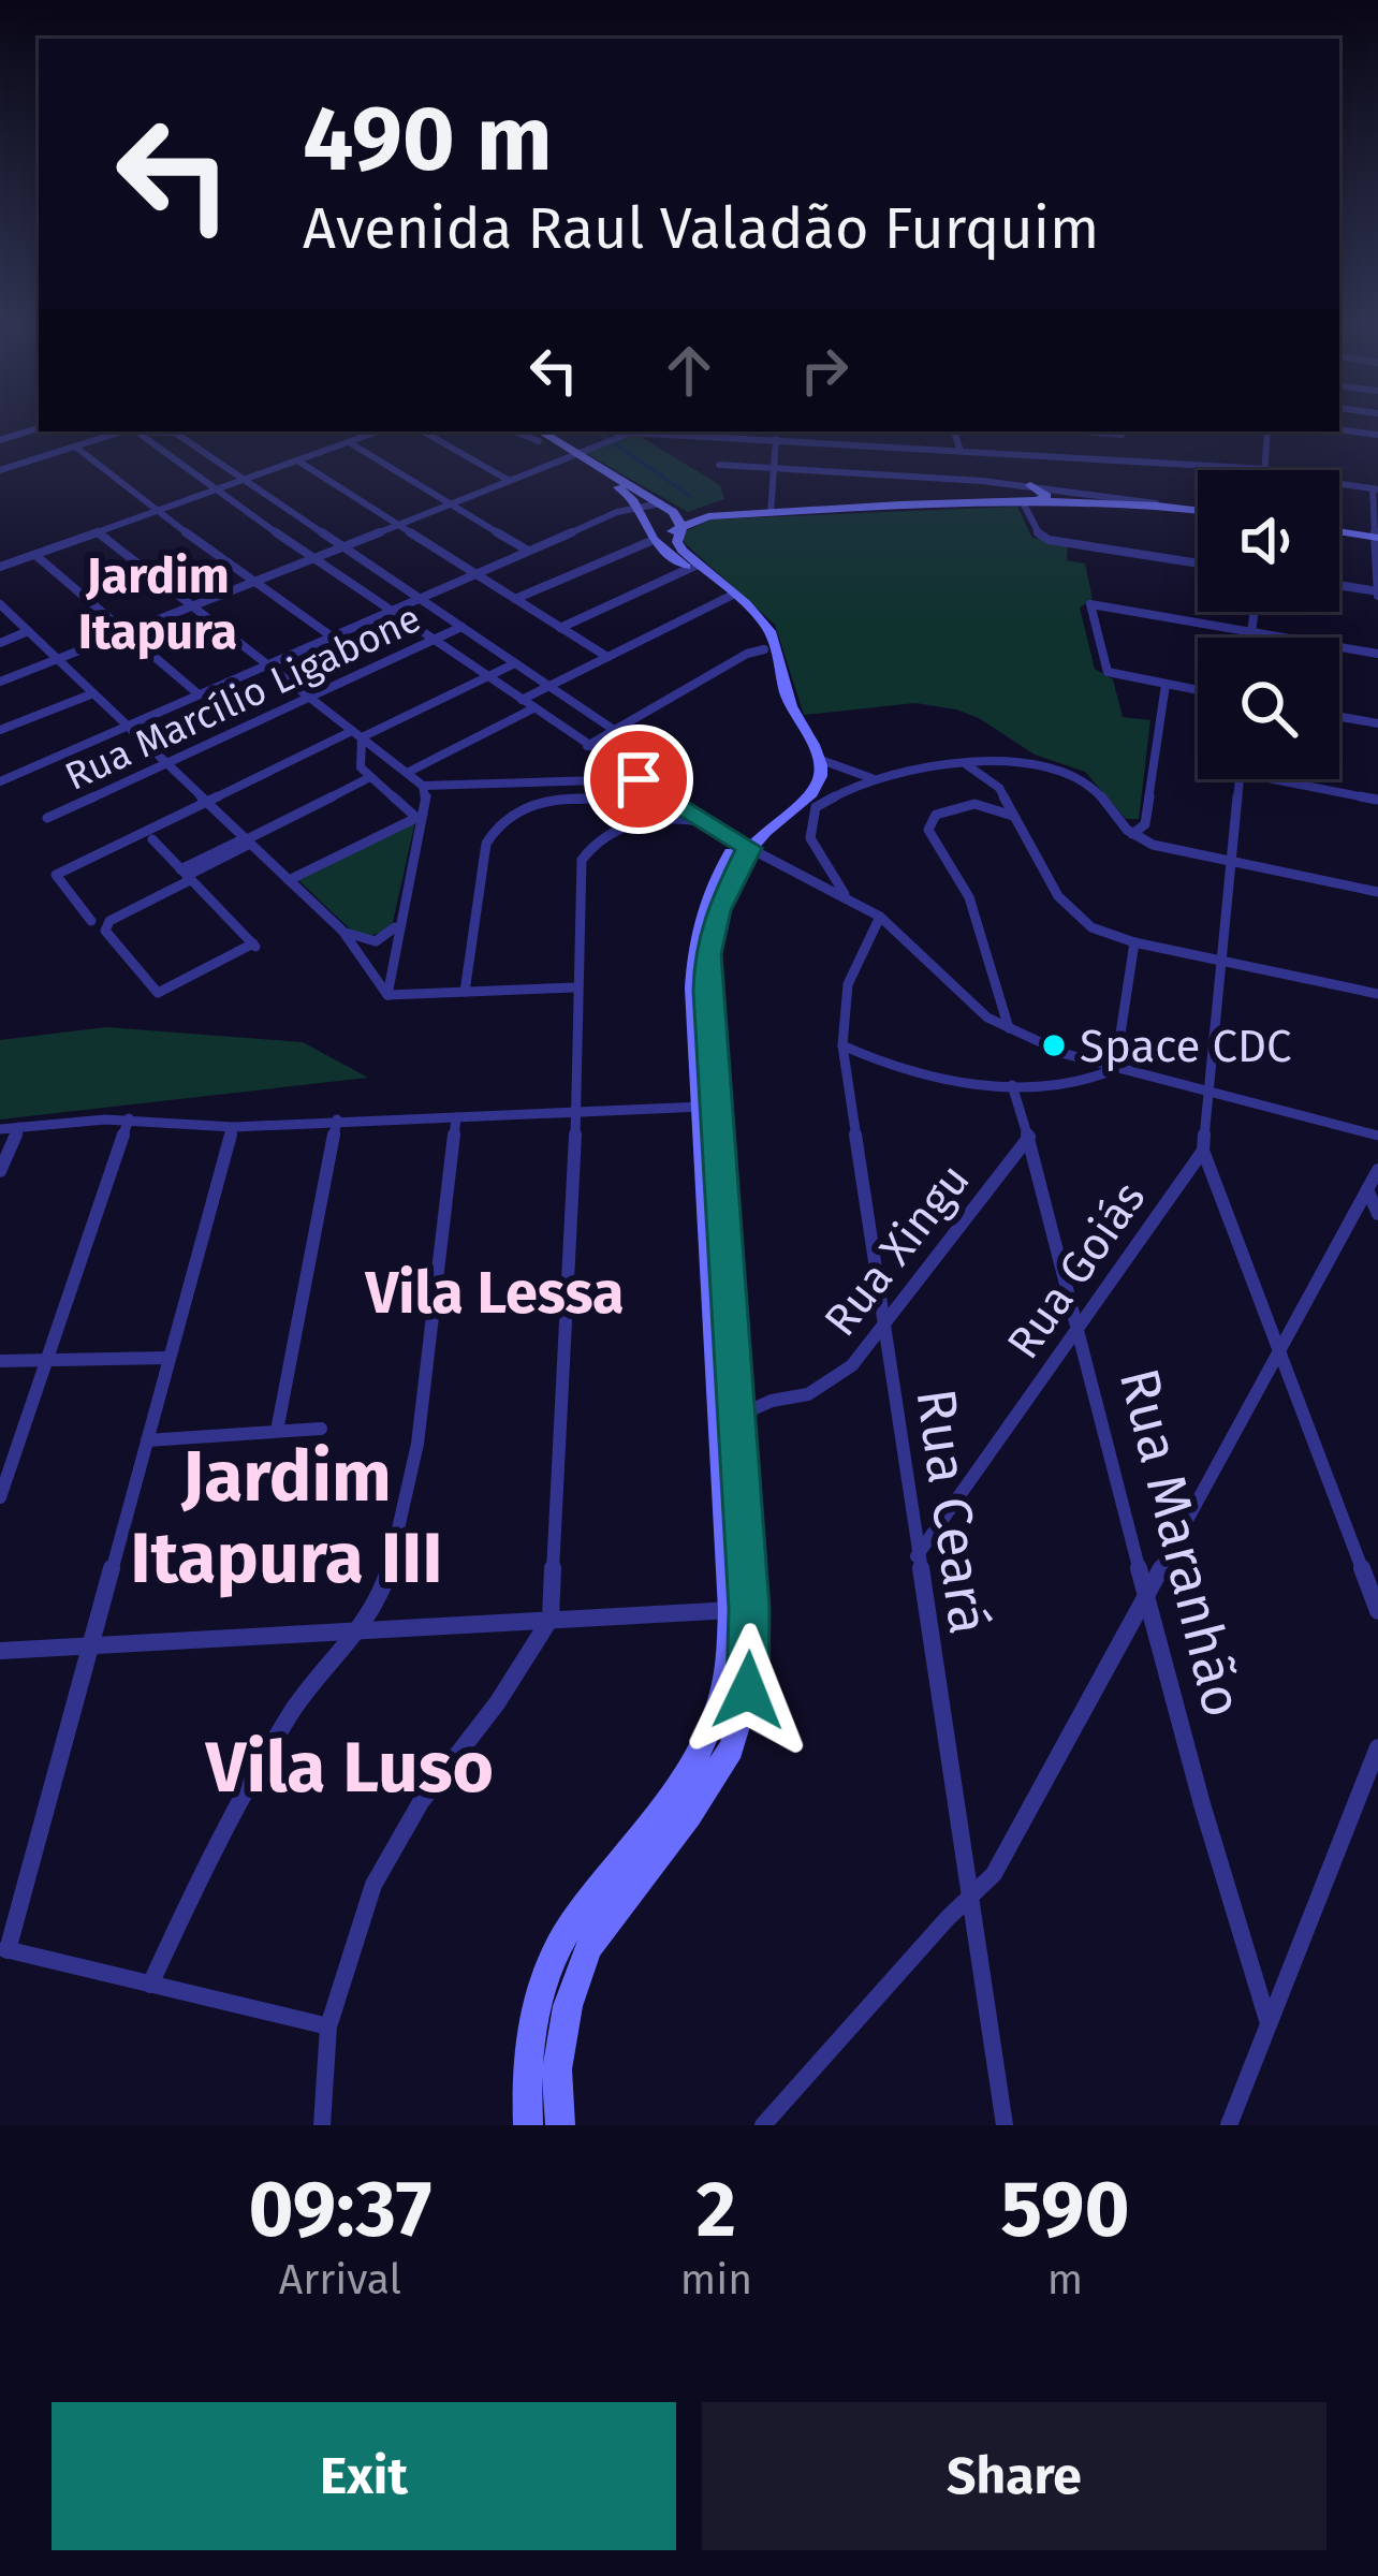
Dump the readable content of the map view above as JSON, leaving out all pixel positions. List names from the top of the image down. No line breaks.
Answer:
{"streets":{"street":["Rua Marcílio Ligabone","Rua Xingu","Rua Goiás","Rua Ceará","Rua Maranhão"]},"crossings":[["Rua Xingu","Rua Ceará"],["Rua Xingu","Rua Maranhão"],["Rua Goiás","Rua Ceará"],["Rua Goiás","Rua Maranhão"]],"districts":["Jardim Itapura","Vila Lessa","Jardim Itapura III","Vila Luso"],"places":["Space CDC"],"page":{"turn":["490 m","Avenida Raul Valadão Furquim"],"eta":["09:37","Arrival","2","min","590","m"],"buttons":["Exit","Share"]}}
